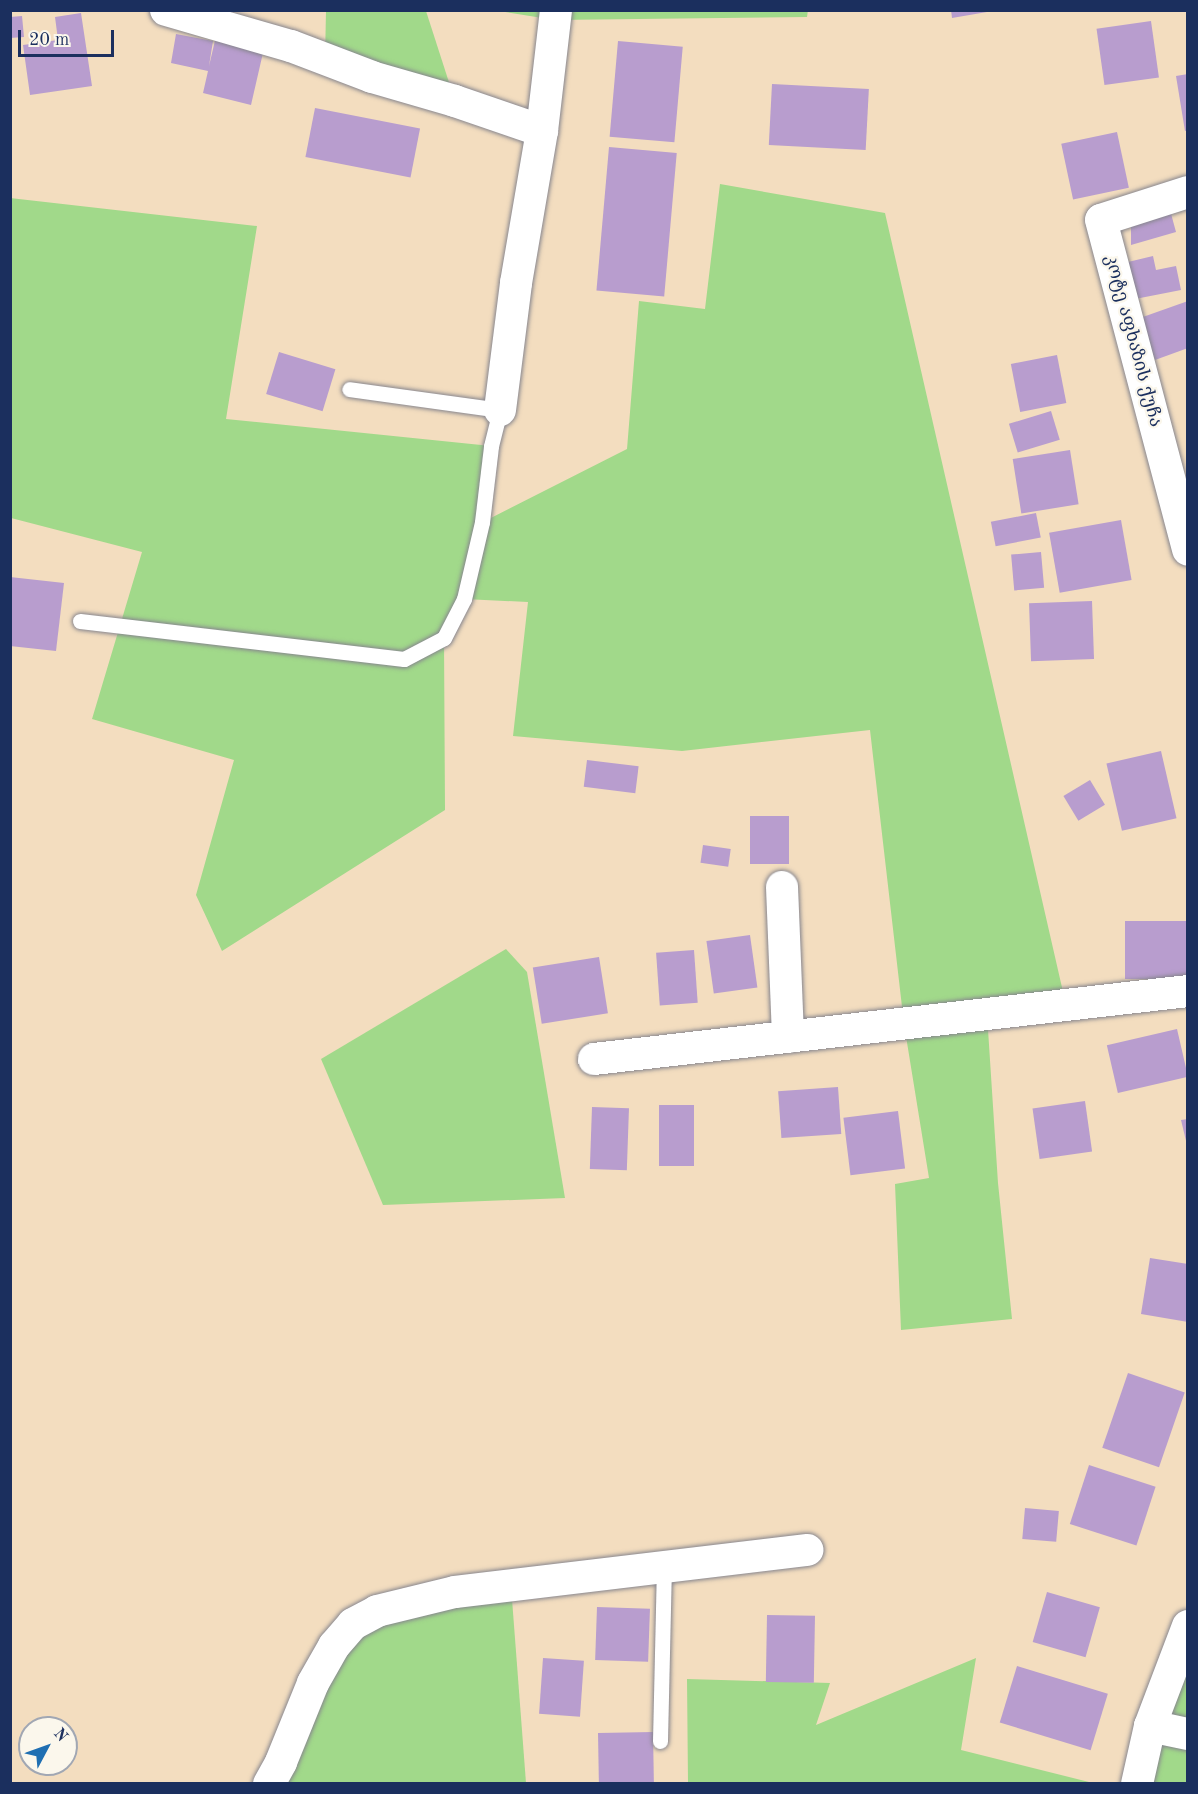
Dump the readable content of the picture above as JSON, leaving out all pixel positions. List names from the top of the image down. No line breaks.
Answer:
{"streets":{"street":["კოტე აფხაზის ქუჩა"]},"scale_bar":"20 m","north":"top right"}
